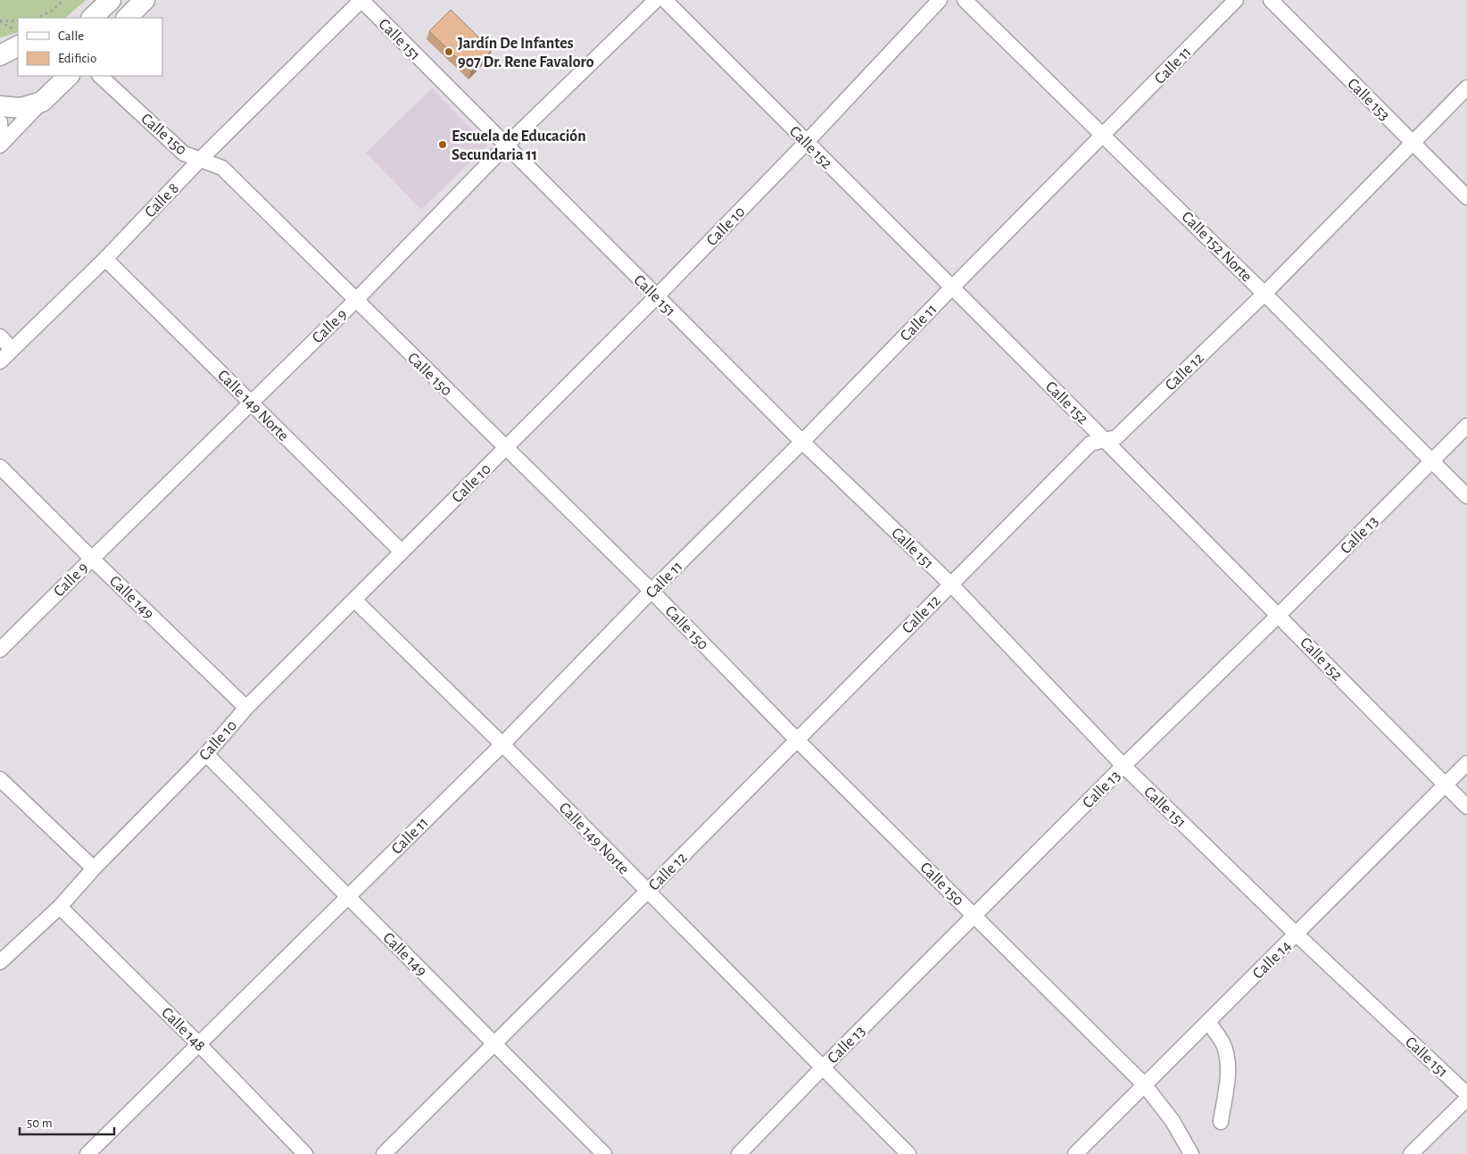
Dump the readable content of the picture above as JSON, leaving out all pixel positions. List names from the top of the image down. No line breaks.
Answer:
{"streets":{"street":["Calle 151","Calle 11","Calle 153","Calle 150","Calle 152","Calle 8","Calle 10","Calle 152 Norte","Calle 9","Calle 12","Calle 149 Norte","Calle 13","Calle 149","Calle 14","Calle 148"]},"crossings":[["Calle 151","Calle 11"],["Calle 151","Calle 8"],["Calle 151","Calle 10"],["Calle 151","Calle 9"],["Calle 151","Calle 12"],["Calle 151","Calle 13"],["Calle 151","Calle 14"],["Calle 11","Calle 150"],["Calle 11","Calle 152"],["Calle 11","Calle 152 Norte"],["Calle 11","Calle 149 Norte"],["Calle 11","Calle 149"],["Calle 11","Calle 148"],["Calle 153","Calle 12"],["Calle 150","Calle 8"],["Calle 150","Calle 10"],["Calle 150","Calle 9"],["Calle 150","Calle 12"],["Calle 150","Calle 13"],["Calle 150","Calle 14"],["Calle 152","Calle 10"],["Calle 152","Calle 12"],["Calle 152","Calle 13"],["Calle 152","Calle 14"],["Calle 8","Calle 149 Norte"],["Calle 10","Calle 149 Norte"],["Calle 10","Calle 149"],["Calle 10","Calle 148"],["Calle 152 Norte","Calle 12"],["Calle 152 Norte","Calle 13"],["Calle 9","Calle 149 Norte"],["Calle 9","Calle 149"],["Calle 12","Calle 149 Norte"],["Calle 12","Calle 149"],["Calle 149 Norte","Calle 13"]],"places":["Jardín De Infantes 907 Dr. Rene Favaloro","Escuela de Educación Secundaria 11"],"legend":["Calle","Edificio"],"scale_bar":"50 m"}
